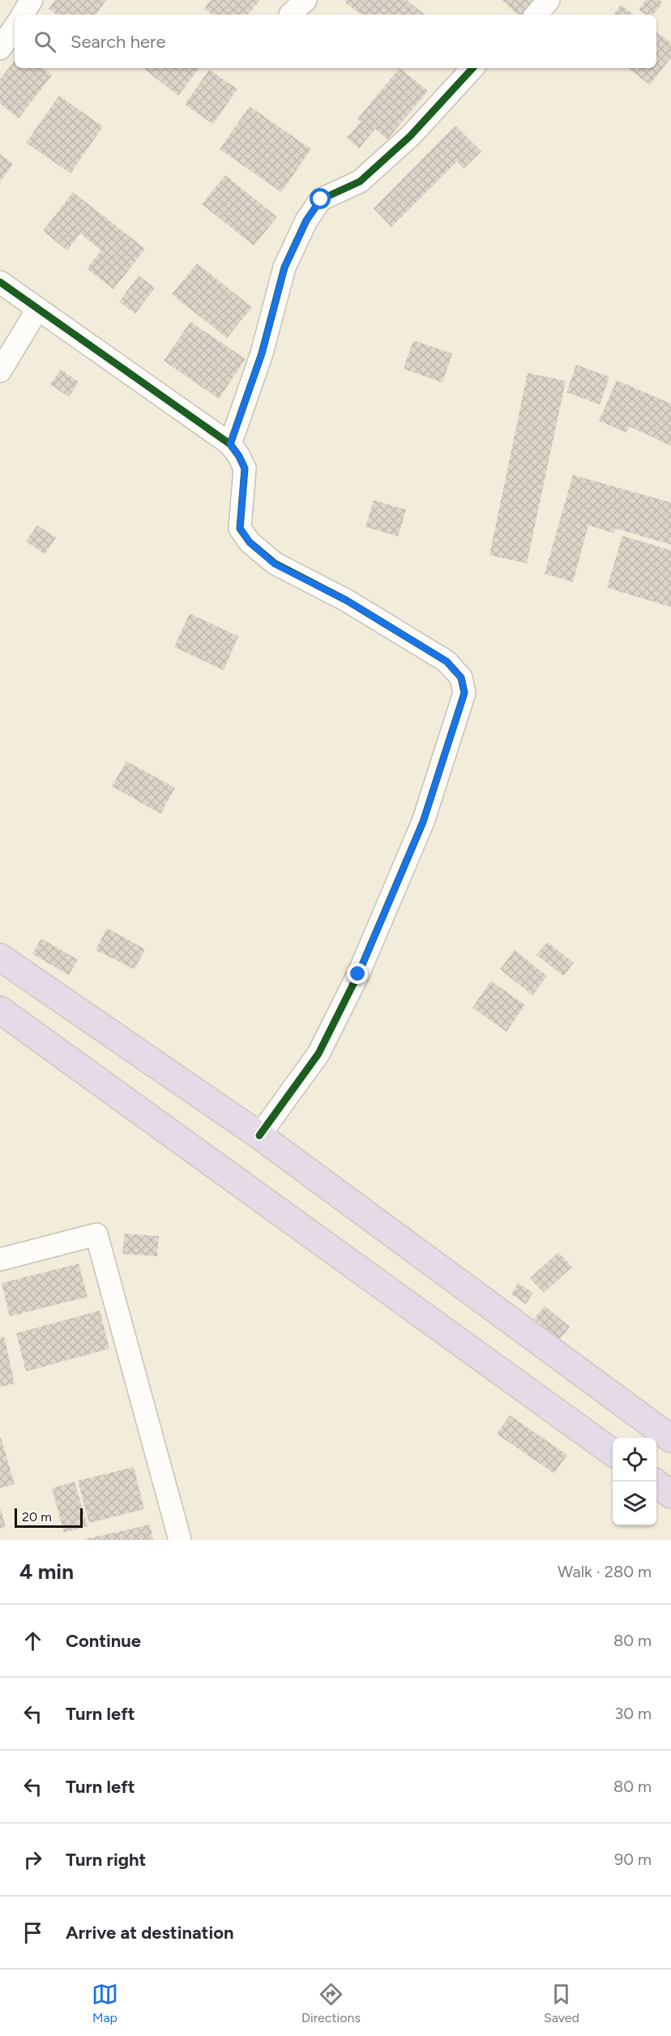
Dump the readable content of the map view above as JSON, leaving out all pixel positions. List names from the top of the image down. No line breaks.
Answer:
{"scale_bar":"20 m","page":{"search":"Search here","scale":"20 m","heading":["4 min","Walk · 280 m"],"list":[["Continue","80 m"],["Turn left","30 m"],["Turn left","80 m"],["Turn right","90 m"],"Arrive at destination"],"nav":["Map","Directions","Saved"]}}
